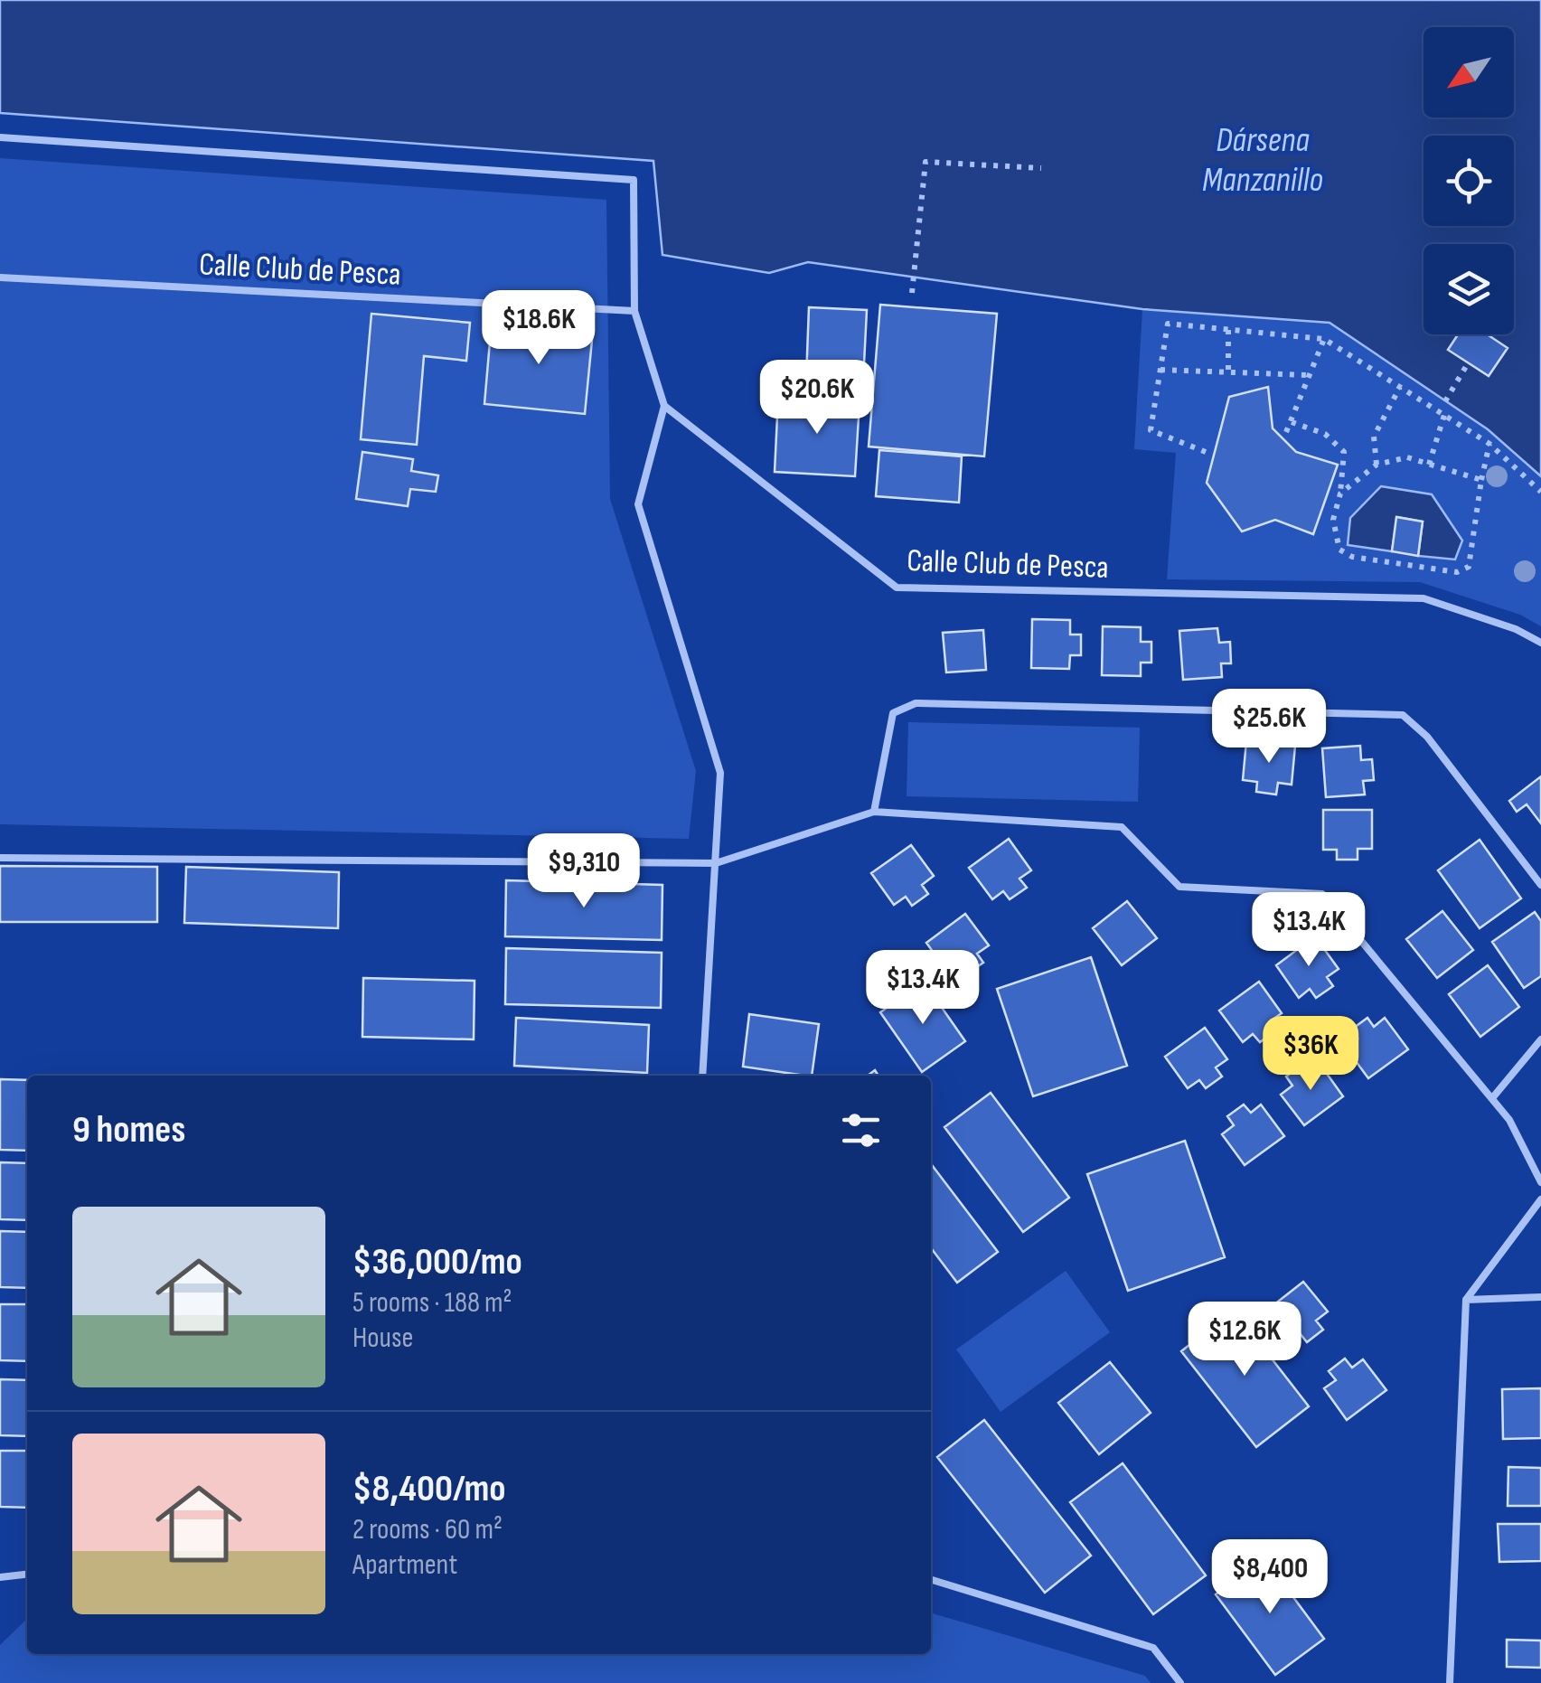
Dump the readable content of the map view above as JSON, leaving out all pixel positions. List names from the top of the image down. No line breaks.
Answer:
{"streets":{"lane":["Calle Club de Pesca"]},"water":["Dársena Manzanillo"],"north":"bottom left","page":{"price":["$18.6K","$20.6K","$25.6K","$9,310","$13.4K","$13.4K","$36K","$12.6K","$8,400"],"heading":"9 homes","list":[{"name":"$36,000/mo","note":"5 rooms · 188 m² · House"},{"name":"$8,400/mo","note":"2 rooms · 60 m² · Apartment"}]}}
